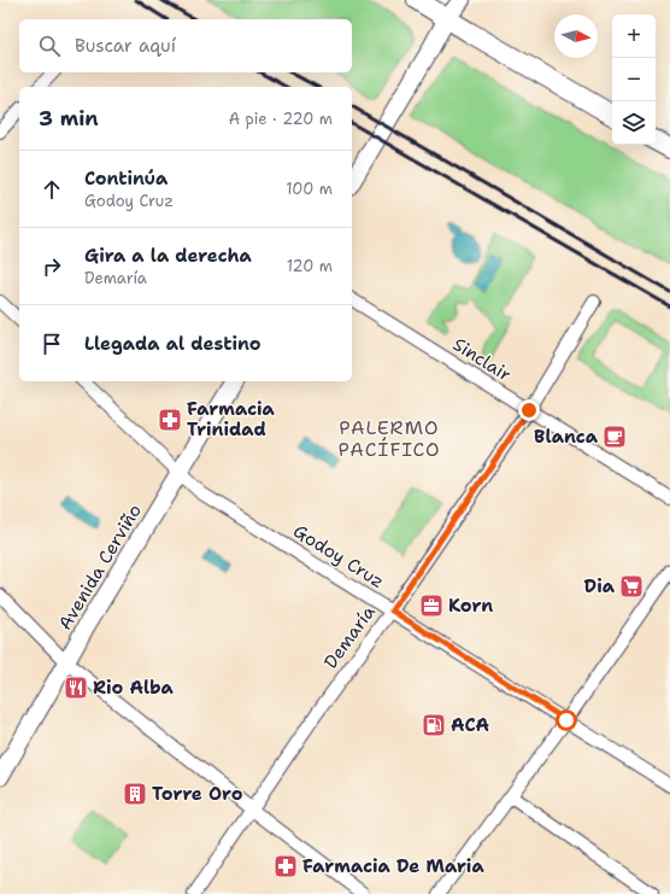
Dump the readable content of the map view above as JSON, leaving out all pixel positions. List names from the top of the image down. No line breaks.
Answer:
{"streets":{"main road":["Avenida Cerviño"],"street":["Sinclair","Godoy Cruz","Demaría"]},"crossings":[["Sinclair","Demaría"],["Godoy Cruz","Avenida Cerviño"],["Godoy Cruz","Demaría"]],"districts":["PALERMO PACÍFICO"],"places":{"pharmacy":["Farmacia Trinidad","Farmacia De Maria"],"cafe":["Blanca"],"supermarket":["Dia"],"office":["Korn"],"restaurant":["Rio Alba"],"fuel station":["ACA"],"building":["Torre Oro"]},"north":"right","page":{"map_buttons":["+","−"],"search":"Buscar aquí","heading":["3 min","A pie · 220 m"],"list":[["Continúa","Godoy Cruz","100 m"],["Gira a la derecha","Demaría","120 m"],"Llegada al destino"]}}
